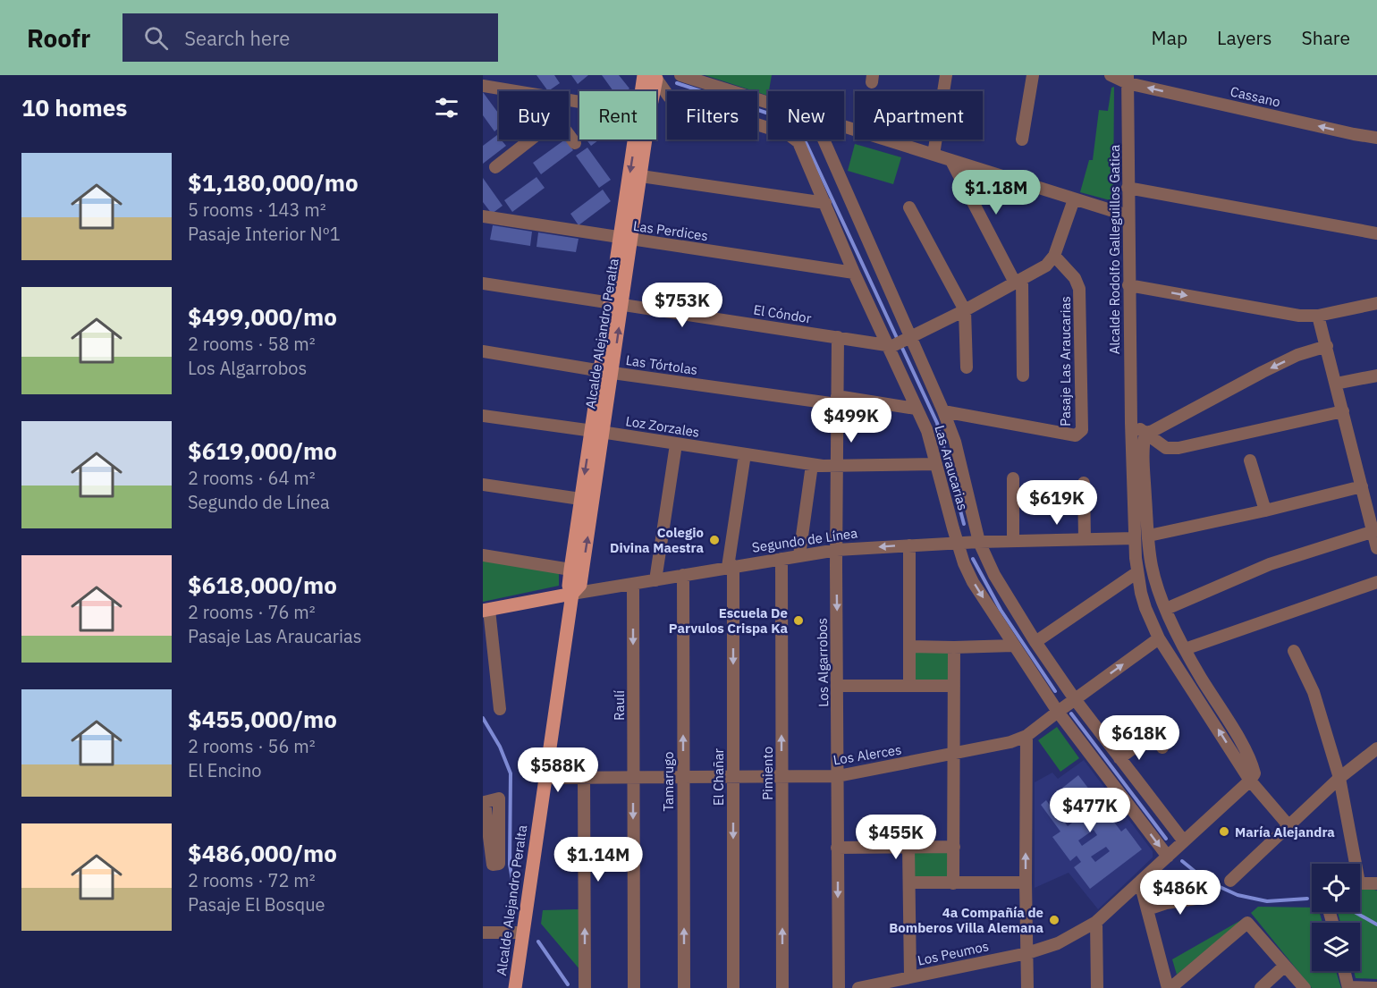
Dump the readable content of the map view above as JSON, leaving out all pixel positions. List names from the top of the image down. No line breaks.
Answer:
{"streets":{"main road":["Alcalde Alejandro Peralta","Segundo de Línea"],"street":["Cassano","Las Perdices","Alcalde Rodolfo Galleguillos Gatica","El Cóndor","Pasaje Las Araucarias","Las Tórtolas","Loz Zorzales","Las Araucarias","Los Algarrobos","Raulí","Los Alerces","Pimiento","El Chañar","Tamarugo","Los Peumos"]},"crossings":[["Cassano","Alcalde Rodolfo Galleguillos Gatica"],["Las Perdices","Alcalde Alejandro Peralta"],["Las Perdices","Las Araucarias"],["Alcalde Rodolfo Galleguillos Gatica","Segundo de Línea"],["Alcalde Rodolfo Galleguillos Gatica","Los Alerces"],["Alcalde Rodolfo Galleguillos Gatica","Los Peumos"],["El Cóndor","Alcalde Alejandro Peralta"],["El Cóndor","Las Araucarias"],["El Cóndor","Los Algarrobos"],["Alcalde Alejandro Peralta","Las Tórtolas"],["Alcalde Alejandro Peralta","Loz Zorzales"],["Alcalde Alejandro Peralta","Las Araucarias"],["Alcalde Alejandro Peralta","Segundo de Línea"],["Alcalde Alejandro Peralta","Los Alerces"],["Pasaje Las Araucarias","Las Araucarias"],["Las Tórtolas","Las Araucarias"],["Las Tórtolas","Los Algarrobos"],["Loz Zorzales","Las Araucarias"],["Loz Zorzales","Los Algarrobos"],["Loz Zorzales","El Chañar"],["Las Araucarias","Segundo de Línea"],["Las Araucarias","Los Alerces"],["Las Araucarias","Los Peumos"],["Segundo de Línea","Los Algarrobos"],["Segundo de Línea","Raulí"],["Segundo de Línea","Pimiento"],["Segundo de Línea","El Chañar"],["Segundo de Línea","Tamarugo"],["Los Algarrobos","Los Alerces"],["Raulí","Los Alerces"],["Los Alerces","Pimiento"],["Los Alerces","El Chañar"],["Los Alerces","Tamarugo"]],"one_way":["Pimiento","El Chañar"],"places":["Colegio Divina Maestra","Escuela De Parvulos Crispa Ka","María Alejandra","4a Compañía de Bomberos Villa Alemana"],"page":{"header":"Roofr","search":"Search here","nav":["Map","Layers","Share"],"heading":"10 homes","chip":["Buy","Rent","Filters","New","Apartment"],"list":[{"name":"$1,180,000/mo","note":"5 rooms · 143 m² · Pasaje Interior Nº1"},{"name":"$499,000/mo","note":"2 rooms · 58 m² · Los Algarrobos"},{"name":"$619,000/mo","note":"2 rooms · 64 m² · Segundo de Línea"},{"name":"$618,000/mo","note":"2 rooms · 76 m² · Pasaje Las Araucarias"},{"name":"$455,000/mo","note":"2 rooms · 56 m² · El Encino"},{"name":"$486,000/mo","note":"2 rooms · 72 m² · Pasaje El Bosque"}],"price":["$1.18M","$753K","$499K","$619K","$618K","$588K","$477K","$455K","$1.14M","$486K"]}}
